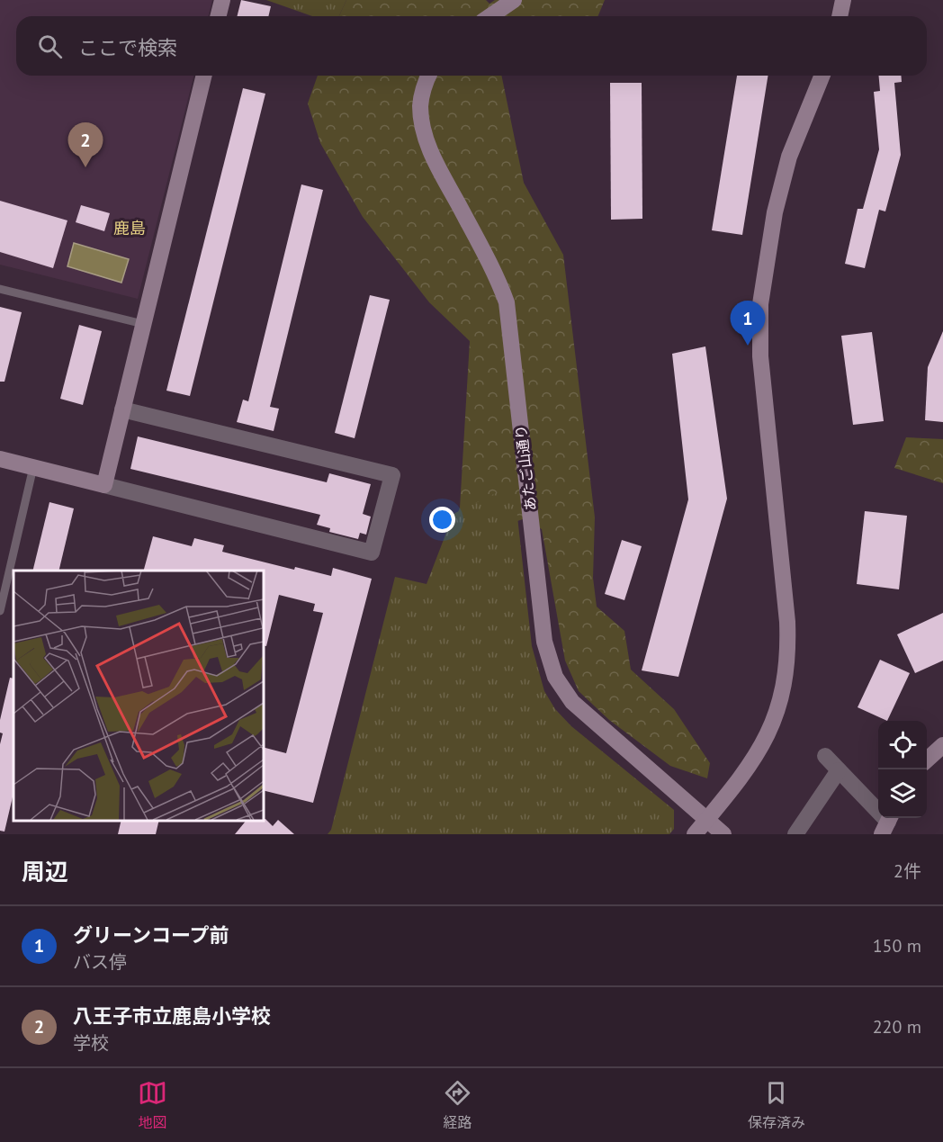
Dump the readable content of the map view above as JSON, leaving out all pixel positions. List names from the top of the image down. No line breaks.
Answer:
{"streets":{"street":["あたご山通り"]},"districts":["鹿島"],"page":{"search":"ここで検索","pins":["2","1"],"heading":["周辺","2件"],"list":[{"mark":"1","name":"グリーンコープ前","note":"バス停","value":"150 m"},{"mark":"2","name":"八王子市立鹿島小学校","note":"学校","value":"220 m"}],"nav":["地図","経路","保存済み"]}}
